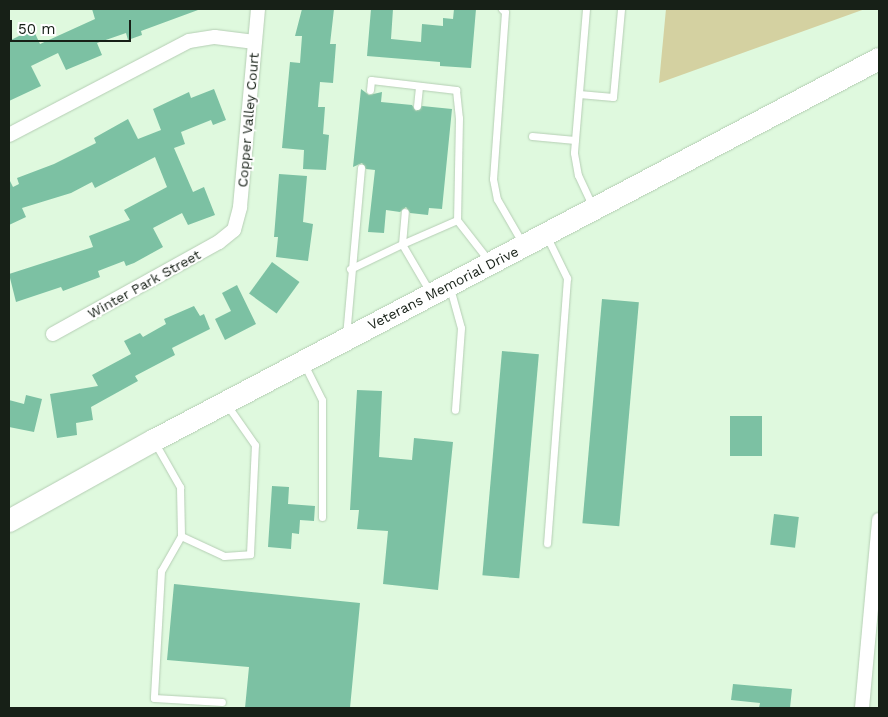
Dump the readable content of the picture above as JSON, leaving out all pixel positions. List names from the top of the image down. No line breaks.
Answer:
{"streets":{"main road":["Veterans Memorial Drive"],"street":["Copper Valley Court","Winter Park Street"]},"crossings":[["Copper Valley Court","Winter Park Street"]],"scale_bar":"50 m"}
